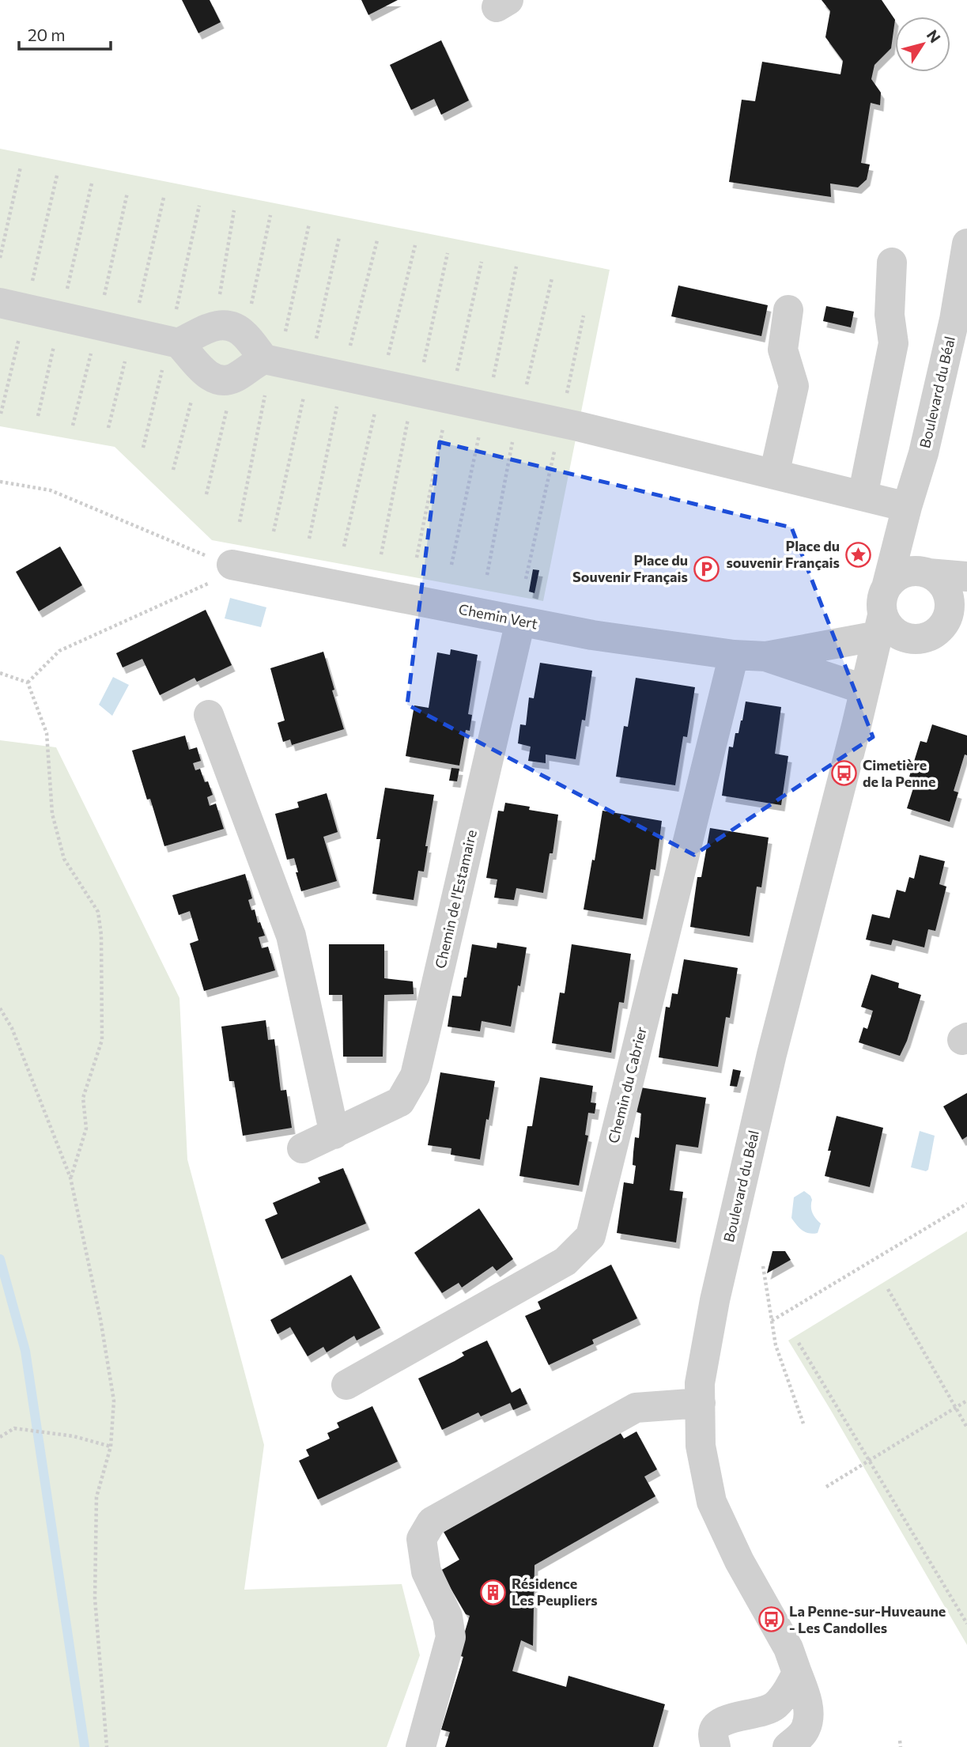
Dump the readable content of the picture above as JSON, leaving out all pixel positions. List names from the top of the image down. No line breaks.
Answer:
{"streets":{"street":["Boulevard du Béal","Chemin Vert","Chemin de l'Estamaire","Chemin du Cabrier"]},"crossings":[["Boulevard du Béal","Chemin Vert"],["Chemin Vert","Chemin de l'Estamaire"],["Chemin Vert","Chemin du Cabrier"]],"places":{"place":["Place du souvenir Français"],"parking":["Place du Souvenir Français"],"bus stop":["Cimetière de la Penne","La Penne-sur-Huveaune - Les Candolles"],"building":["Résidence Les Peupliers"]},"scale_bar":"20 m","north":"top right"}
